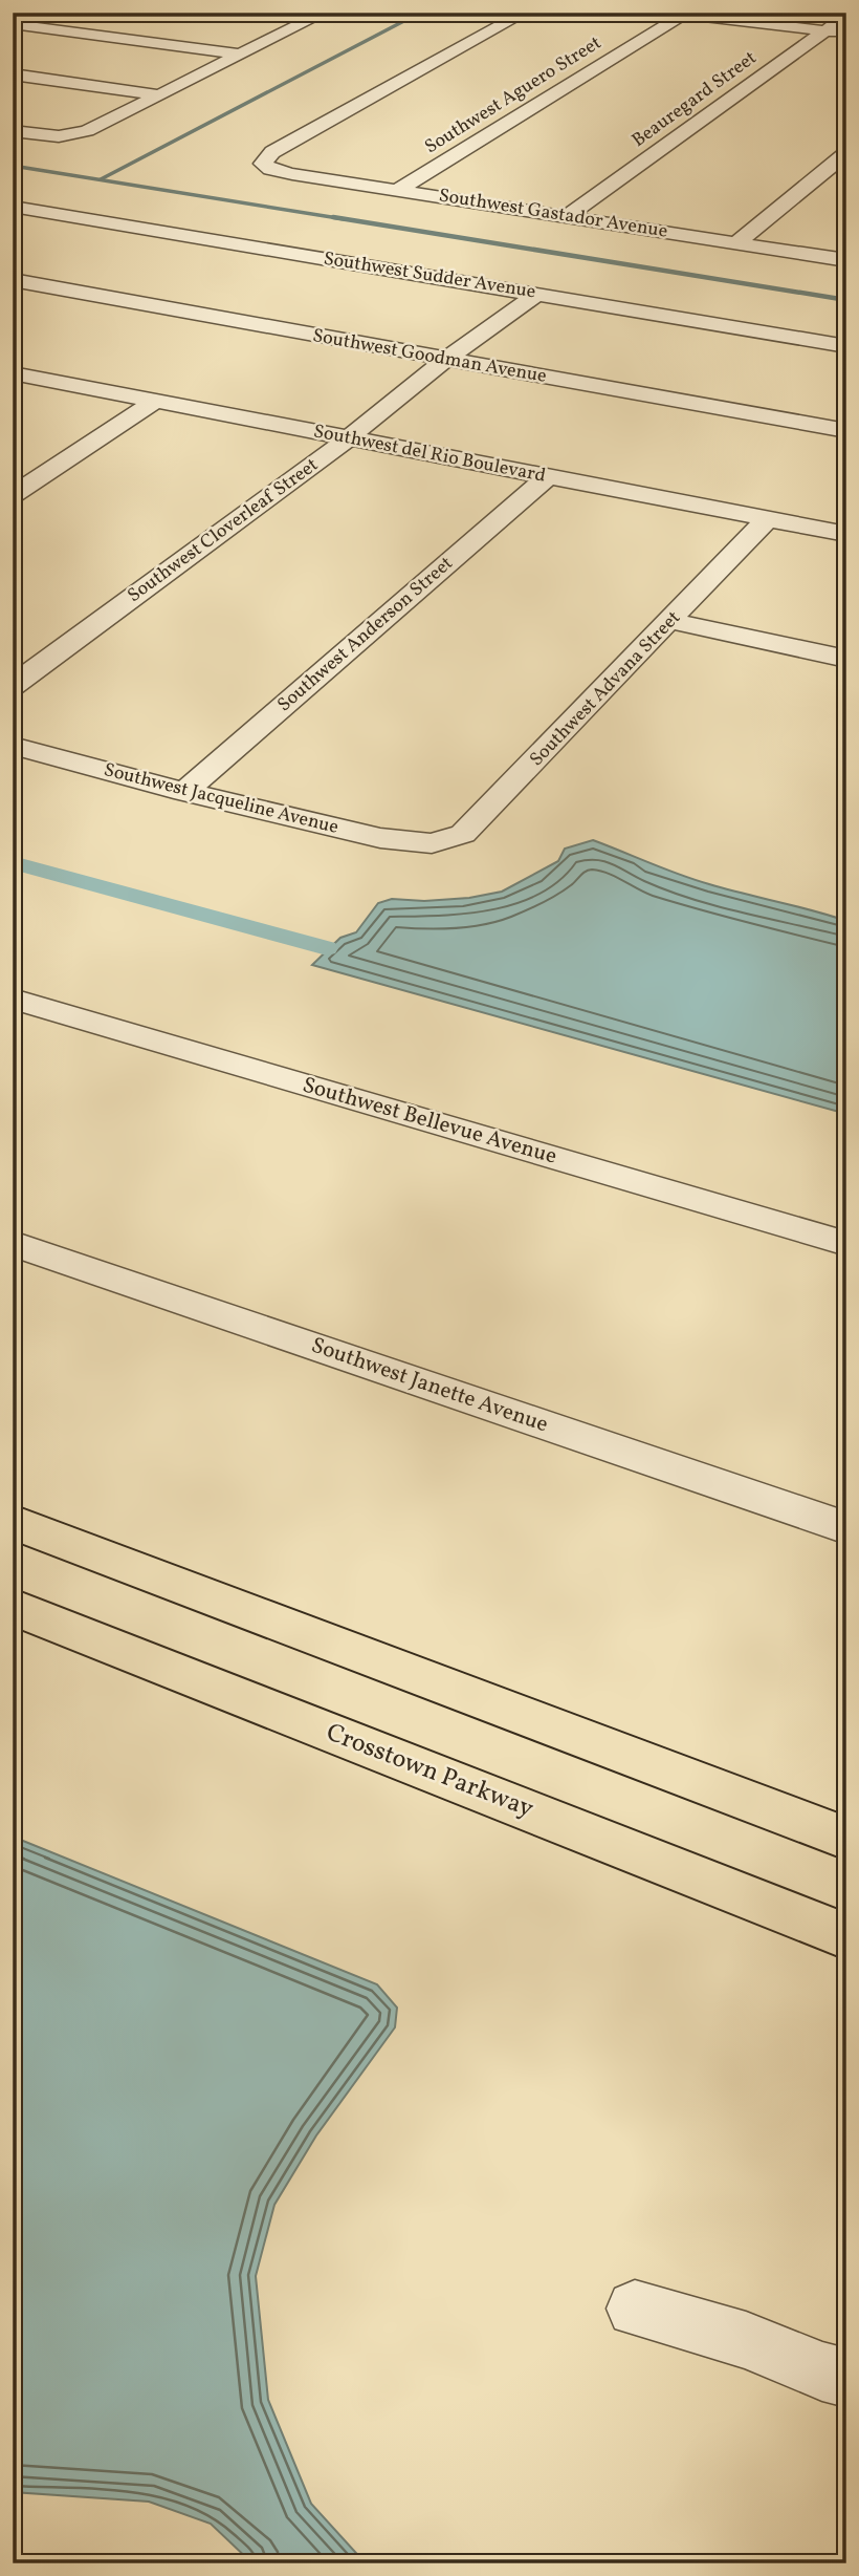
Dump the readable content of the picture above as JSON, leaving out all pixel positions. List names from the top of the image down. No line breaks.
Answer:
{"streets":{"main road":["Crosstown Parkway"],"street":["Southwest Aguero Street","Beauregard Street","Southwest Gastador Avenue","Southwest Sudder Avenue","Southwest Goodman Avenue","Southwest del Rio Boulevard","Southwest Cloverleaf Street","Southwest Anderson Street","Southwest Advana Street","Southwest Jacqueline Avenue","Southwest Bellevue Avenue","Southwest Janette Avenue"]},"crossings":[["Southwest Aguero Street","Southwest Gastador Avenue"],["Beauregard Street","Southwest Gastador Avenue"],["Southwest Sudder Avenue","Southwest Cloverleaf Street"],["Southwest Goodman Avenue","Southwest Cloverleaf Street"],["Southwest del Rio Boulevard","Southwest Cloverleaf Street"],["Southwest del Rio Boulevard","Southwest Anderson Street"],["Southwest del Rio Boulevard","Southwest Advana Street"],["Southwest Anderson Street","Southwest Jacqueline Avenue"],["Southwest Advana Street","Southwest Jacqueline Avenue"]]}
